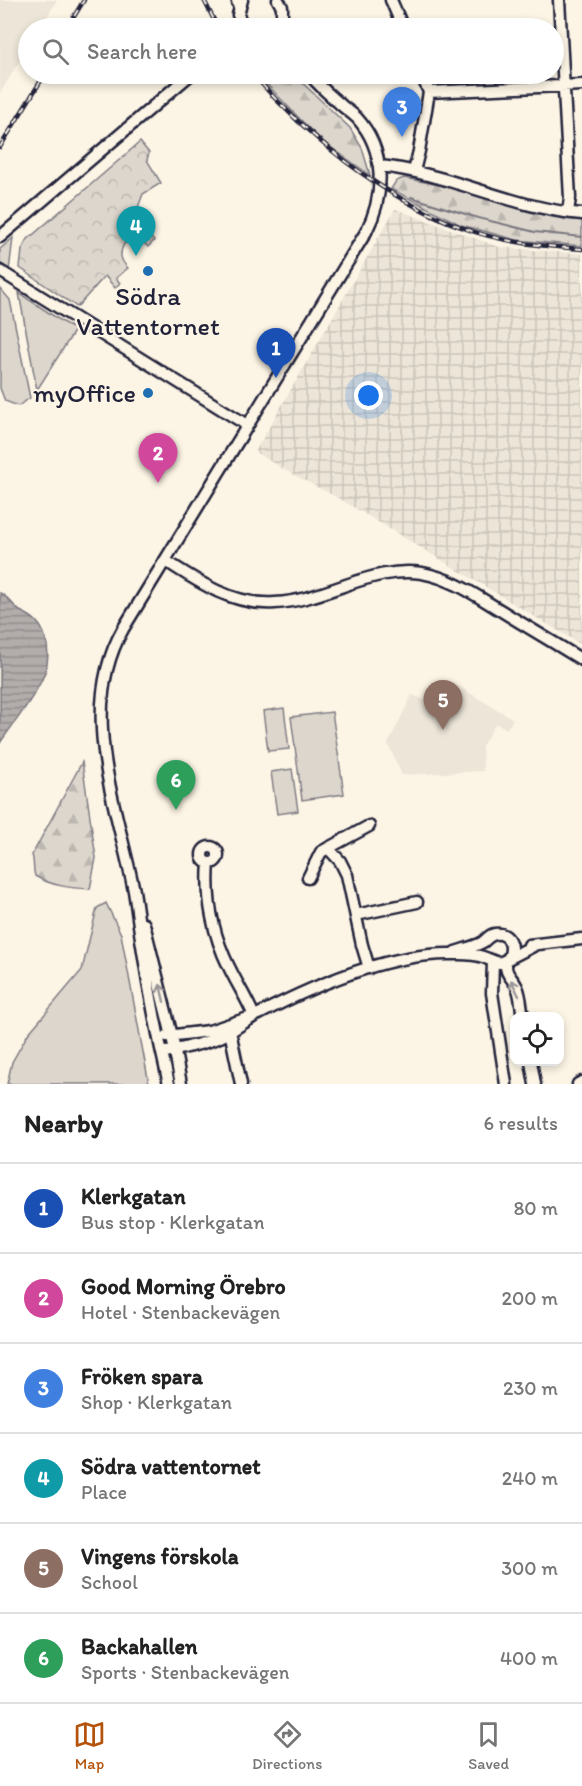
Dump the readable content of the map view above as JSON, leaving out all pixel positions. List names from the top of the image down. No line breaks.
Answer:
{"places":["Södra Vattentornet","myOffice"],"page":{"search":"Search here","pins":["3","4","1","2","5","6"],"heading":["Nearby","6 results"],"list":[{"mark":"1","name":"Klerkgatan","note":"Bus stop · Klerkgatan","value":"80 m"},{"mark":"2","name":"Good Morning Örebro","note":"Hotel · Stenbackevägen","value":"200 m"},{"mark":"3","name":"Fröken spara","note":"Shop · Klerkgatan","value":"230 m"},{"mark":"4","name":"Södra vattentornet","note":"Place","value":"240 m"},{"mark":"5","name":"Vingens förskola","note":"School","value":"300 m"},{"mark":"6","name":"Backahallen","note":"Sports · Stenbackevägen","value":"400 m"}],"nav":["Map","Directions","Saved"]}}
